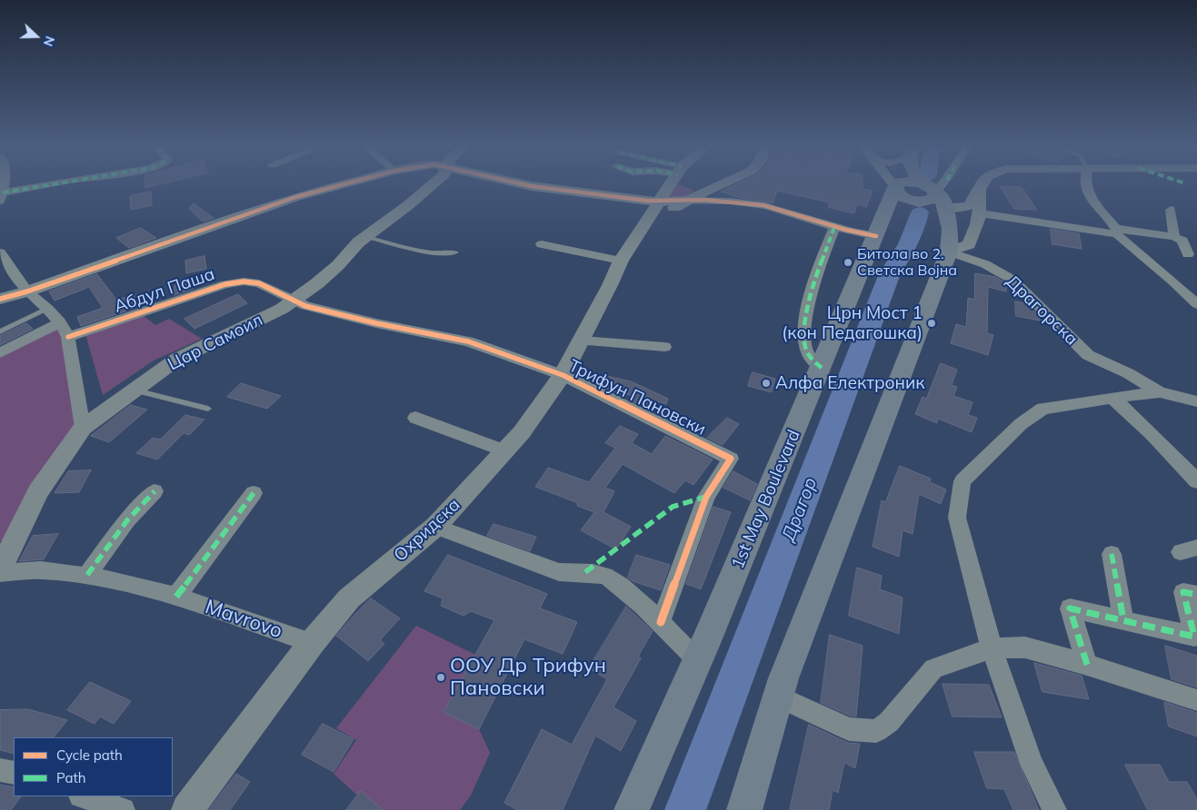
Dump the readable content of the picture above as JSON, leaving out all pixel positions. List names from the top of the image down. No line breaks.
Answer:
{"streets":{"main road":["1st May Boulevard"],"street":["Абдул Паша","Драгорска","Цар Самоил","Трифун Пановски","Охридска","Mavrovo"]},"crossings":[["Абдул Паша","Цар Самоил"],["Абдул Паша","Трифун Пановски"],["Цар Самоил","Трифун Пановски"],["Трифун Пановски","Охридска"],["Охридска","Mavrovo"]],"water":["Драгор"],"places":["Битола во 2. Светска Војна","Црн Мост 1 (кон Педагошка)","Алфа Електроник","ООУ Др Трифун Пановски"],"legend":["Cycle path","Path"],"north":"right"}
